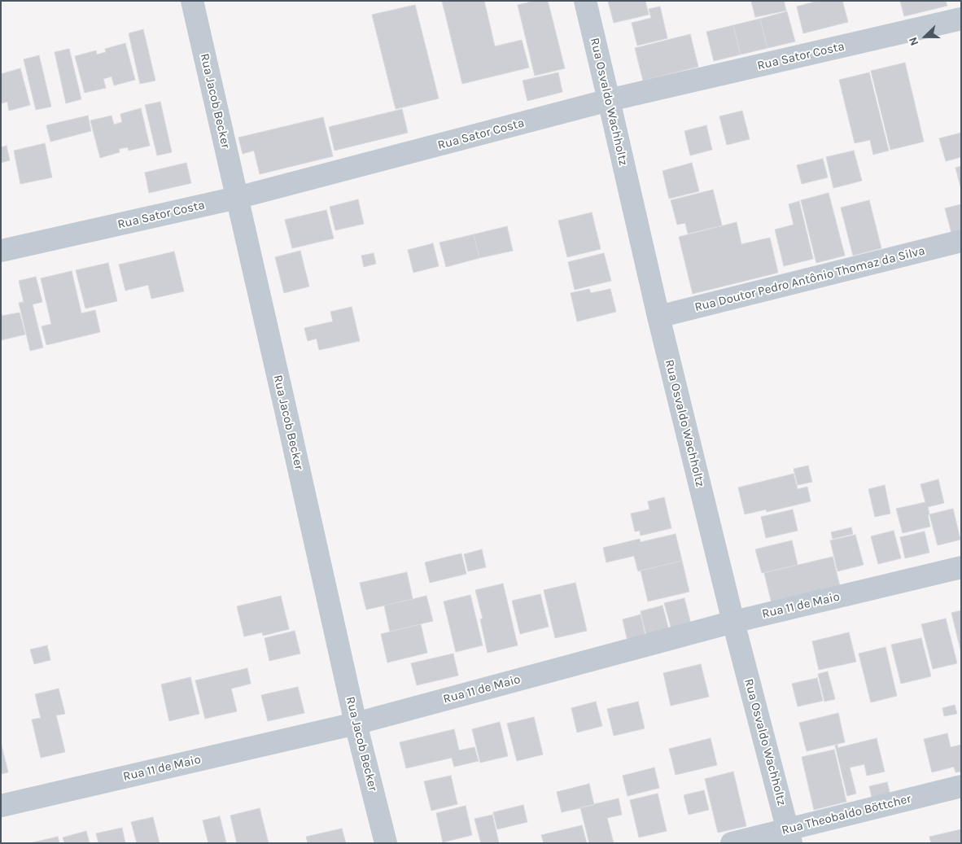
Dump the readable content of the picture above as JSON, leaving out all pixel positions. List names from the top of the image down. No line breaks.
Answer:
{"streets":{"street":["Rua Sator Costa","Rua Jacob Becker","Rua Osvaldo Wachholtz","Rua Doutor Pedro Antônio Thomaz da Silva","Rua 11 de Maio","Rua Theobaldo Böttcher"]},"crossings":[["Rua Sator Costa","Rua Jacob Becker"],["Rua Sator Costa","Rua Osvaldo Wachholtz"],["Rua Jacob Becker","Rua 11 de Maio"],["Rua Osvaldo Wachholtz","Rua Doutor Pedro Antônio Thomaz da Silva"],["Rua Osvaldo Wachholtz","Rua 11 de Maio"],["Rua Osvaldo Wachholtz","Rua Theobaldo Böttcher"]],"north":"left"}
